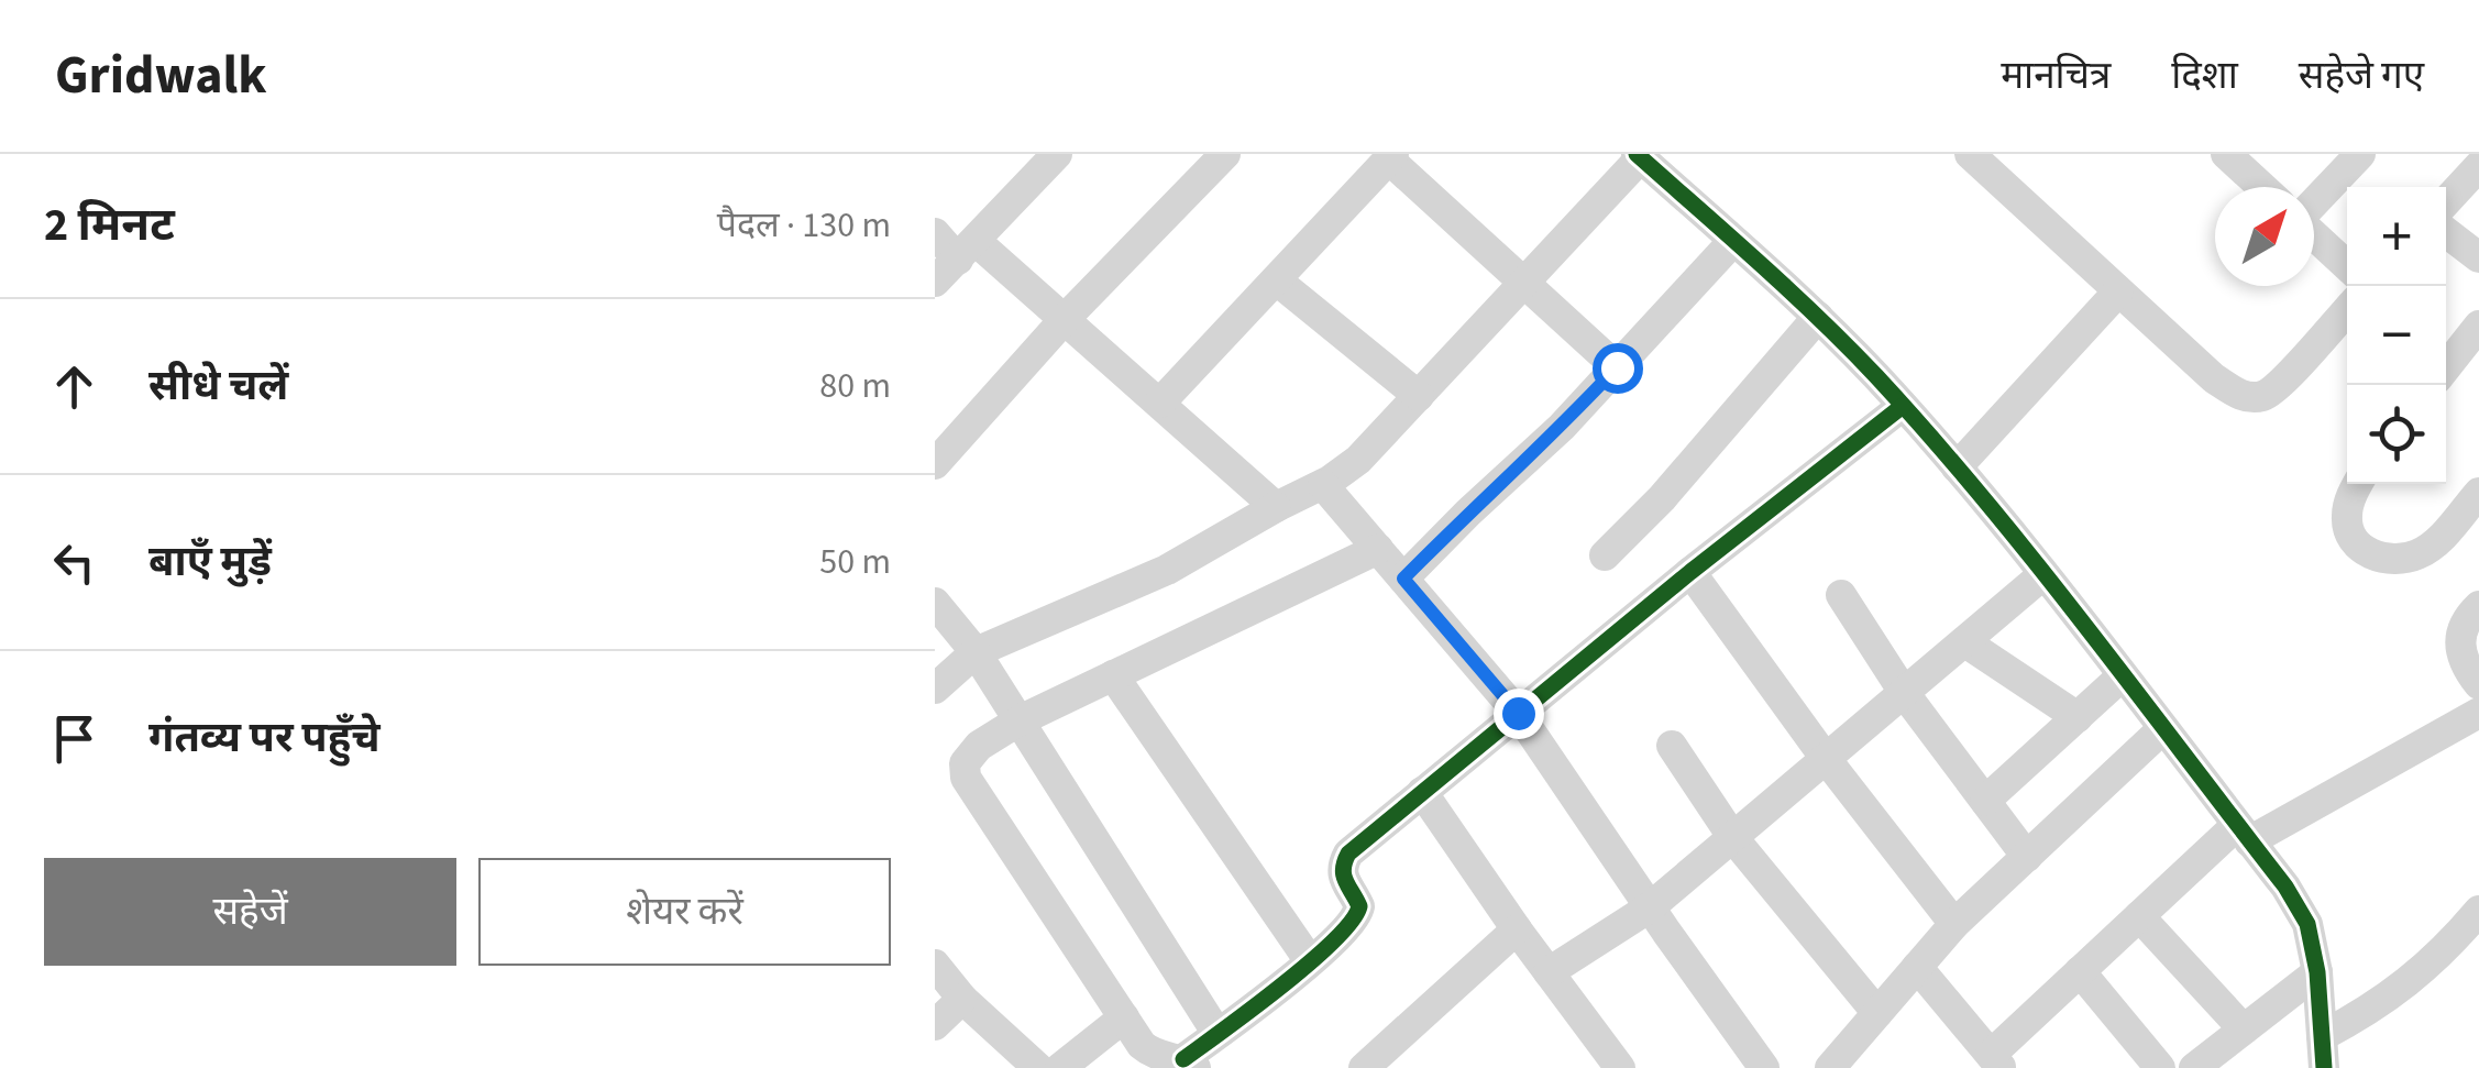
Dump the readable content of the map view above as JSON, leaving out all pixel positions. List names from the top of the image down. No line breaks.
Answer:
{"north":"top right","page":{"header":"Gridwalk","nav":["मानचित्र","दिशा","सहेजे गए"],"heading":["2 मिनट","पैदल · 130 m"],"map_buttons":["+","−"],"list":[["सीधे चलें","80 m"],["बाएँ मुड़ें","50 m"],"गंतव्य पर पहुँचे"],"buttons":["सहेजें","शेयर करें"]}}
